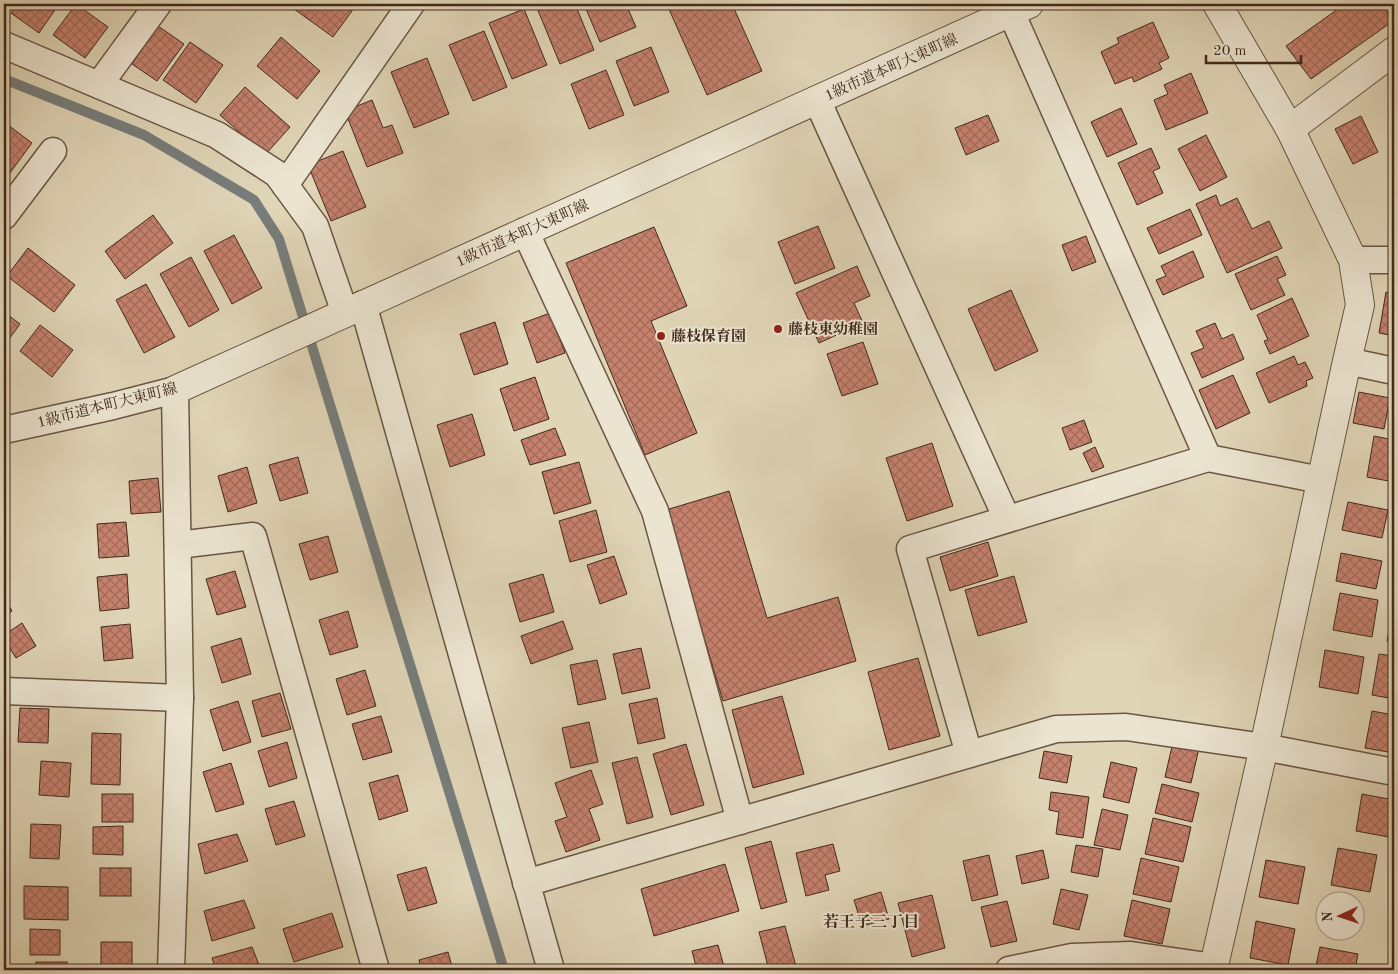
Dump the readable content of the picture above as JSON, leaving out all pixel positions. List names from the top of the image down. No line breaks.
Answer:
{"streets":{"street":["1級市道本町大東町線"]},"districts":["若王子三丁目"],"places":["藤枝東幼稚園","藤枝保育園"],"scale_bar":"20 m","north":"left"}
